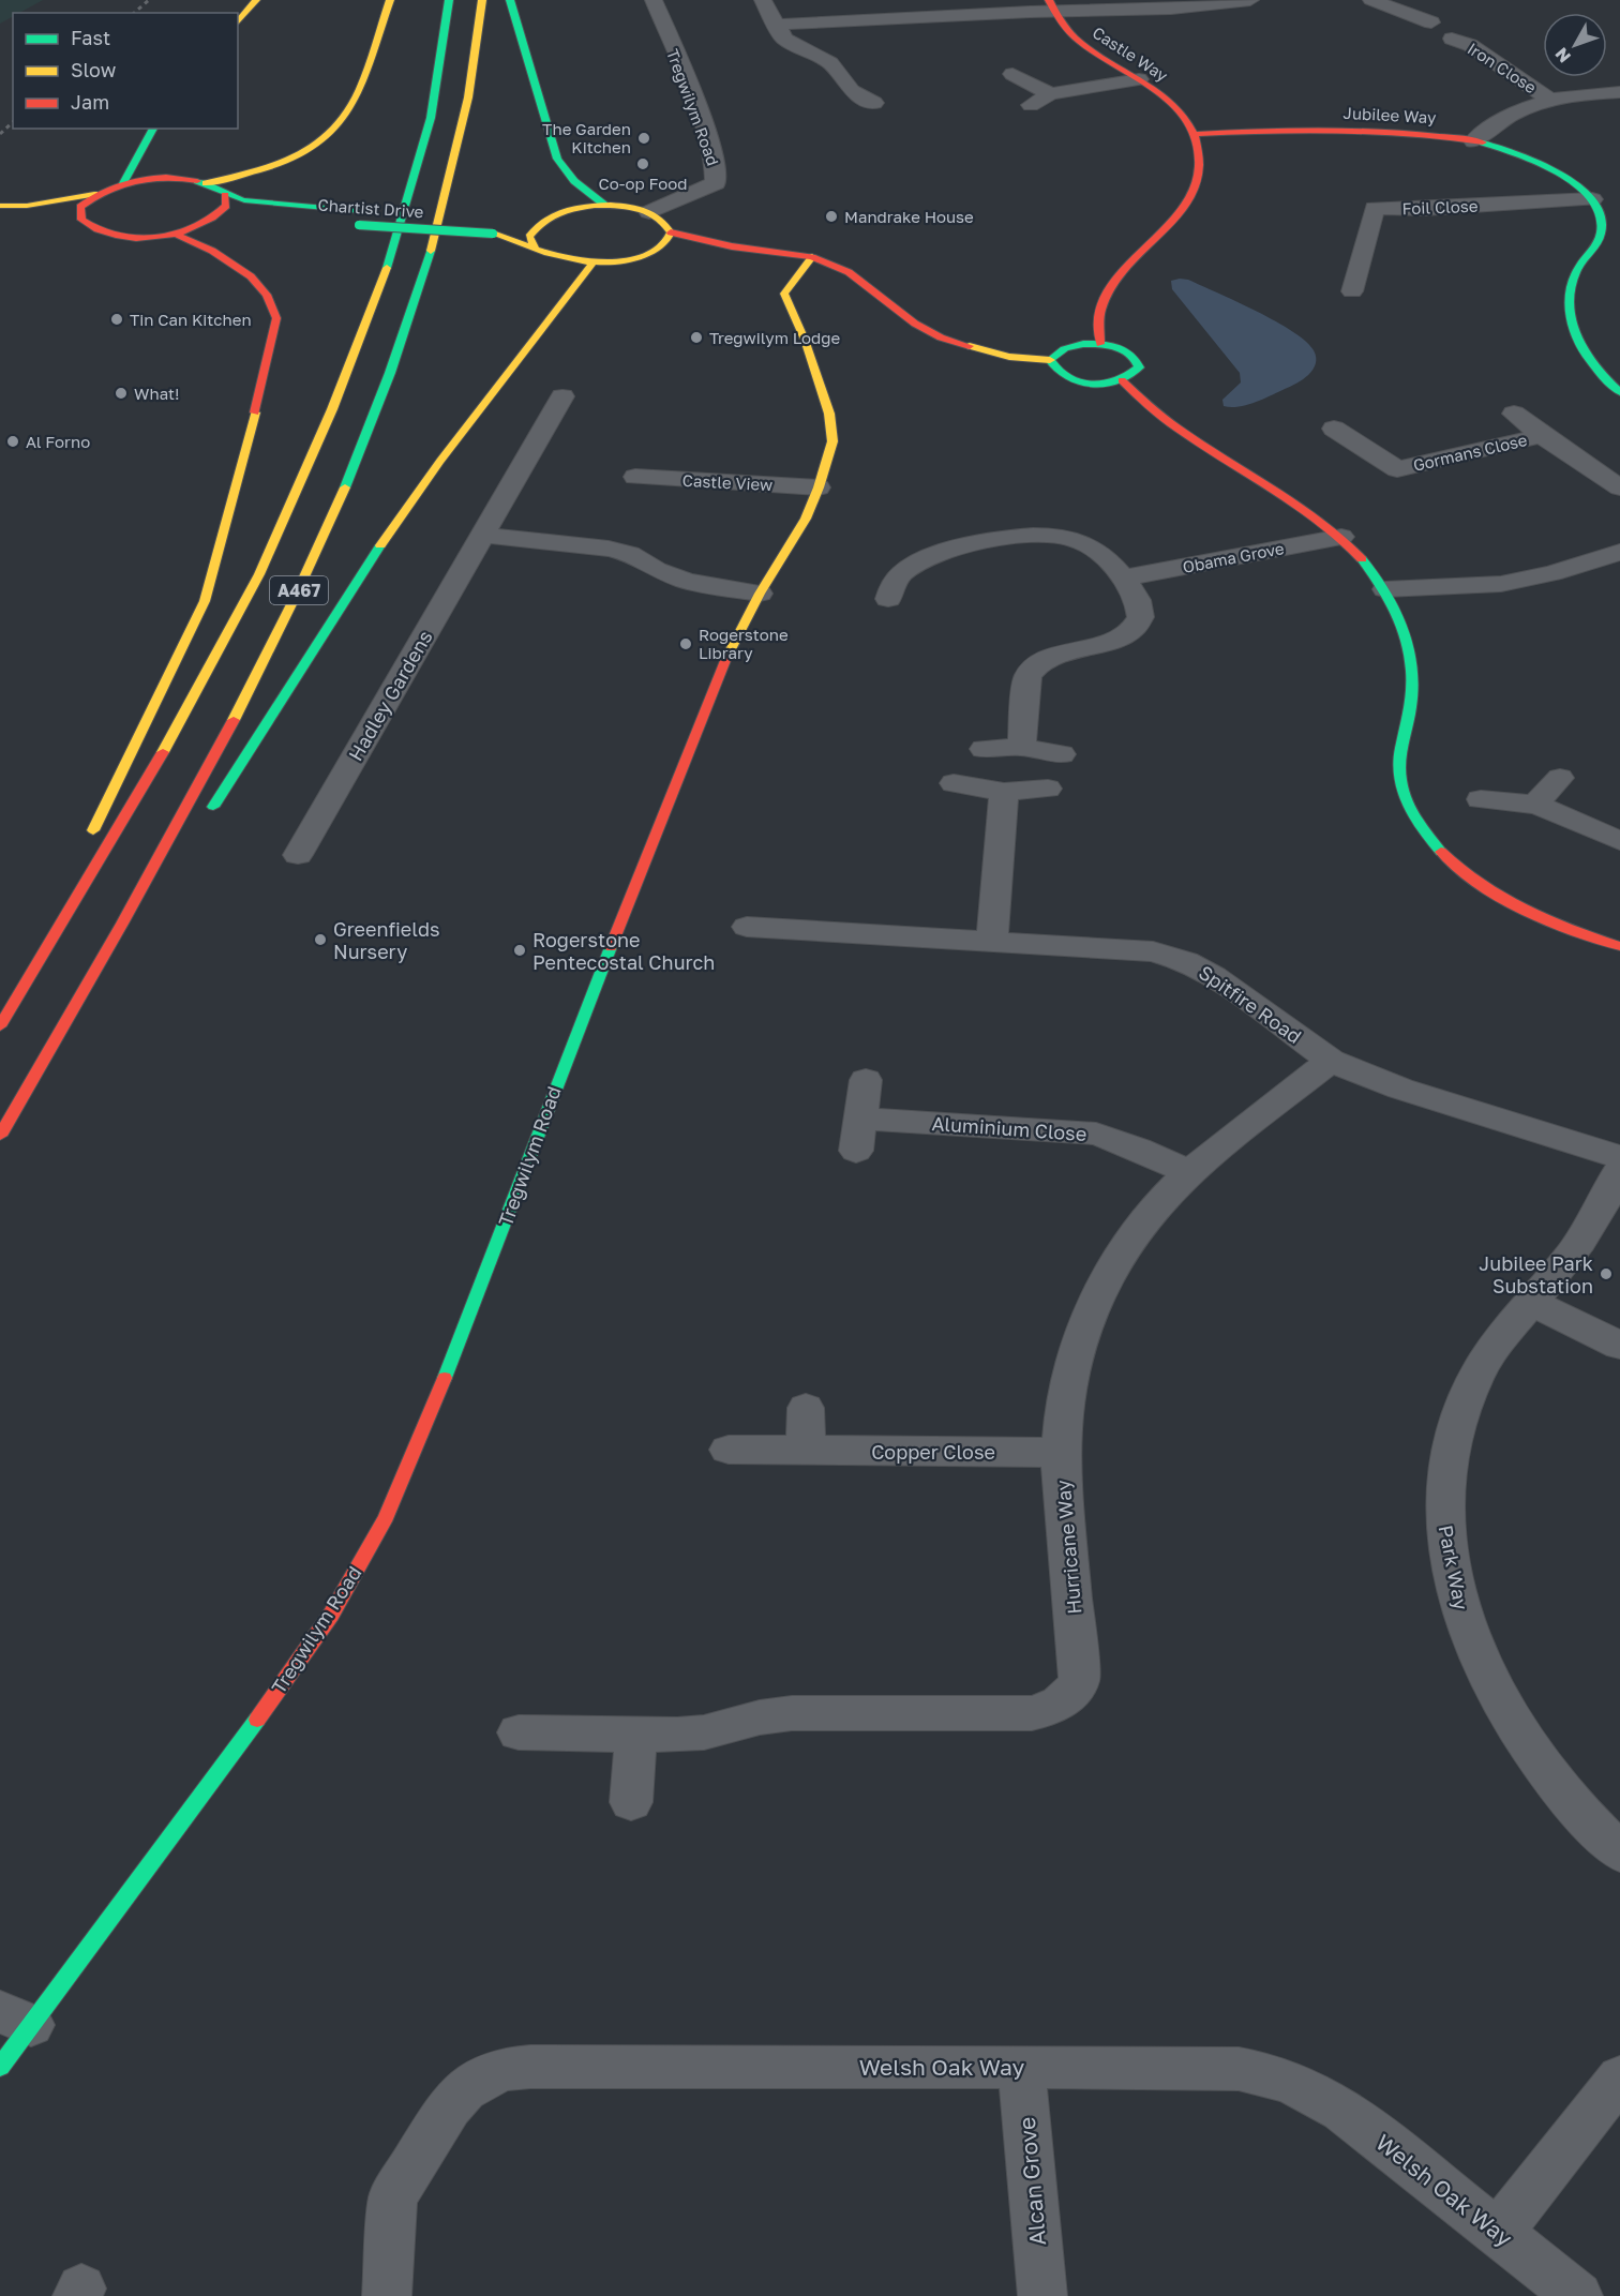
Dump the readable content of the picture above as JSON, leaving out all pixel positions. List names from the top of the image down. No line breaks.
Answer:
{"streets":{"main road":["Castle Way","Tregwilym Road","Jubilee Way","Chartist Drive","A467"],"street":["Iron Close","Foil Close","Gormans Close","Castle View","Obama Grove","Hadley Gardens","Spitfire Road","Aluminium Close","Copper Close","Hurricane Way","Park Way","Welsh Oak Way","Alcan Grove"]},"crossings":[["Castle Way","Jubilee Way"],["Tregwilym Road","Castle View"],["Jubilee Way","Foil Close"],["Spitfire Road","Hurricane Way"],["Aluminium Close","Hurricane Way"],["Copper Close","Hurricane Way"],["Welsh Oak Way","Alcan Grove"]],"places":["The Garden Kitchen","Co-op Food","Mandrake House","Tin Can Kitchen","Tregwilym Lodge","What!","Al Forno","Rogerstone Library","Greenfields Nursery","Rogerstone Pentecostal Church","Jubilee Park Substation"],"legend":["Fast","Slow","Jam"],"north":"bottom left"}
